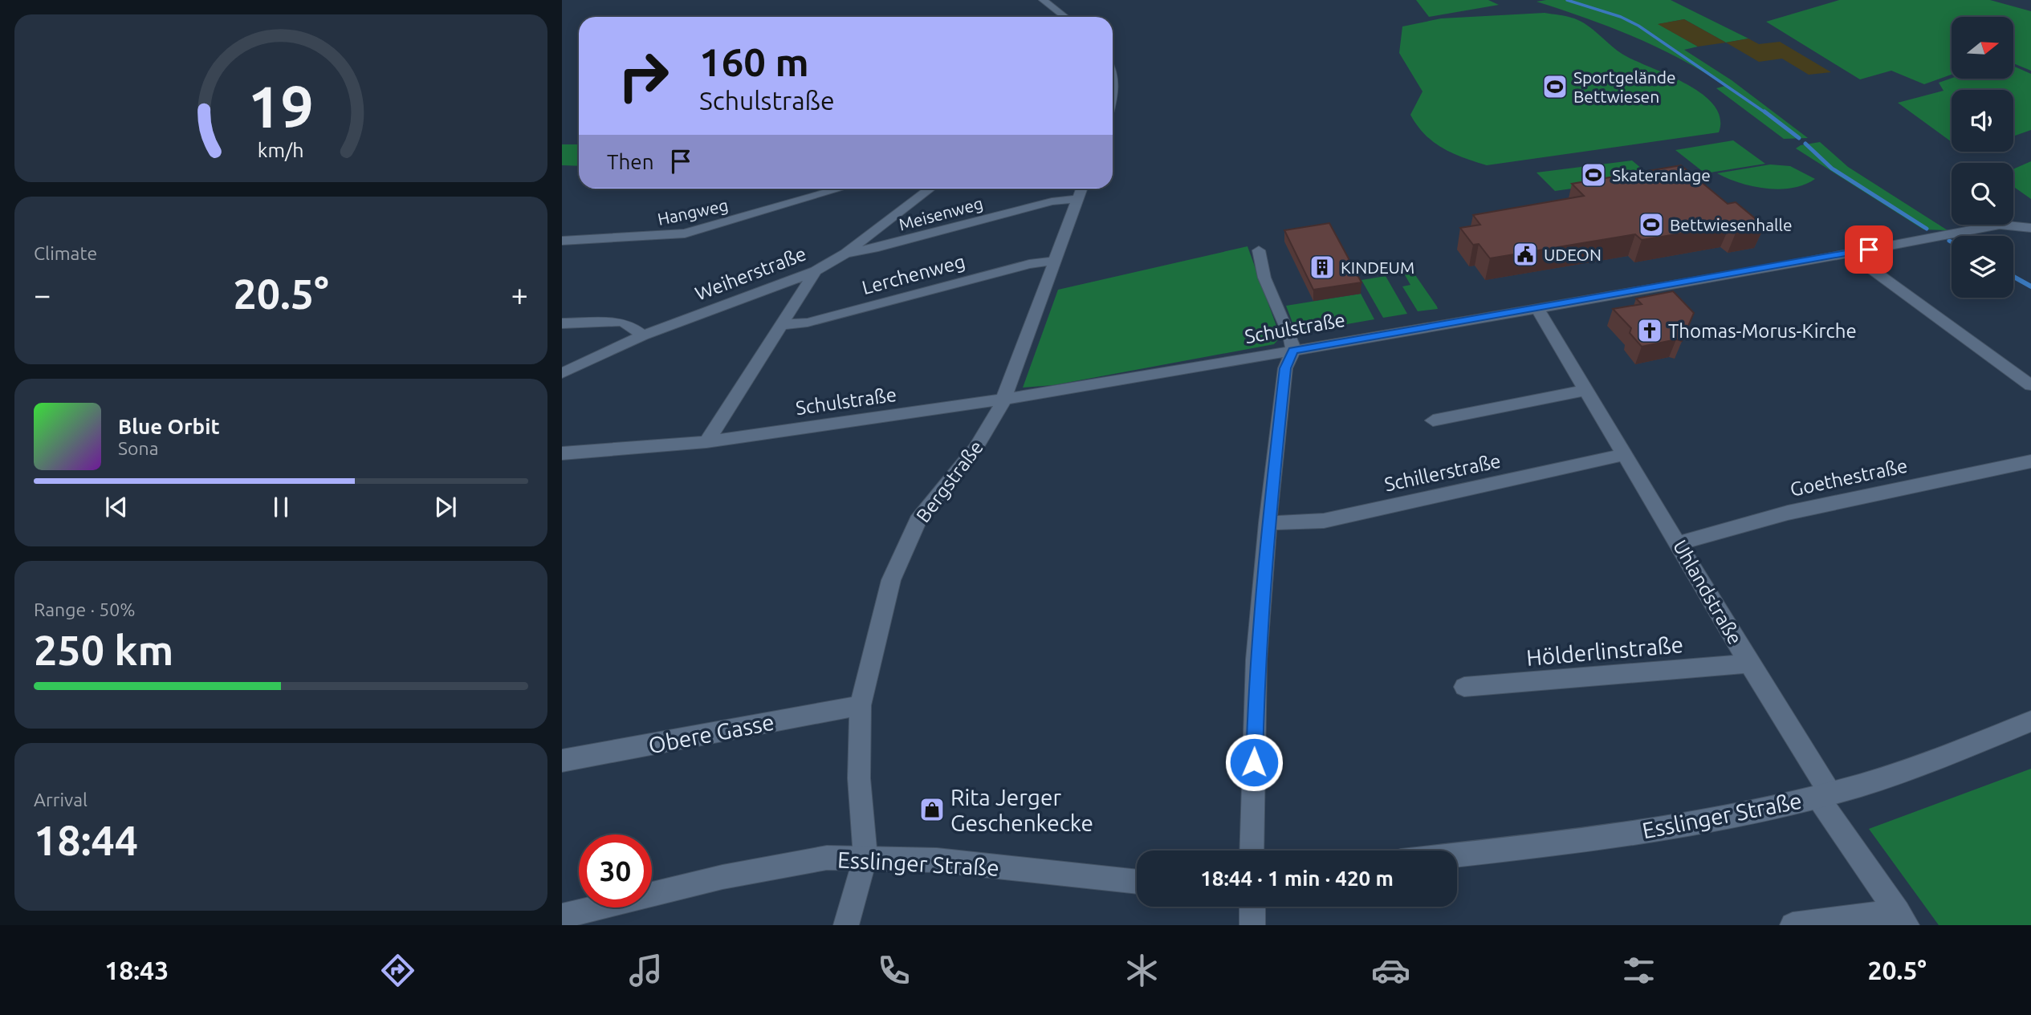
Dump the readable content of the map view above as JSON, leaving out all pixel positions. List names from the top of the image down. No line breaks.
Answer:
{"streets":{"street":["Hangweg","Meisenweg","Weiherstraße","Lerchenweg","Schulstraße","Schillerstraße","Goethestraße","Bergstraße","Uhlandstraße","Hölderlinstraße","Obere Gasse","Esslinger Straße"]},"crossings":[["Meisenweg","Weiherstraße"],["Meisenweg","Bergstraße"],["Lerchenweg","Bergstraße"],["Schulstraße","Bergstraße"],["Schulstraße","Uhlandstraße"],["Schillerstraße","Uhlandstraße"],["Goethestraße","Uhlandstraße"],["Bergstraße","Obere Gasse"],["Bergstraße","Esslinger Straße"],["Uhlandstraße","Hölderlinstraße"],["Uhlandstraße","Esslinger Straße"]],"places":{"sports":["Sportgelände Bettwiesen","Skateranlage","Bettwiesenhalle"],"public building":["UDEON"],"building":["KINDEUM"],"church":["Thomas-Morus-Kirche"],"shop":["Rita Jerger Geschenkecke"]},"north":"right","page":{"turn":["160 m","Schulstraße"],"then":"Then","tile":["Climate",["Range · 50%","250 km"],["Arrival","18:44"]],"heat":["−","20.5°","+"],"song":["Blue Orbit","Sona"],"limit":"30","trip":"18:44 · 1 min · 420 m","tabs":["18:43","20.5°"],"gauge":["19","km/h"]}}
